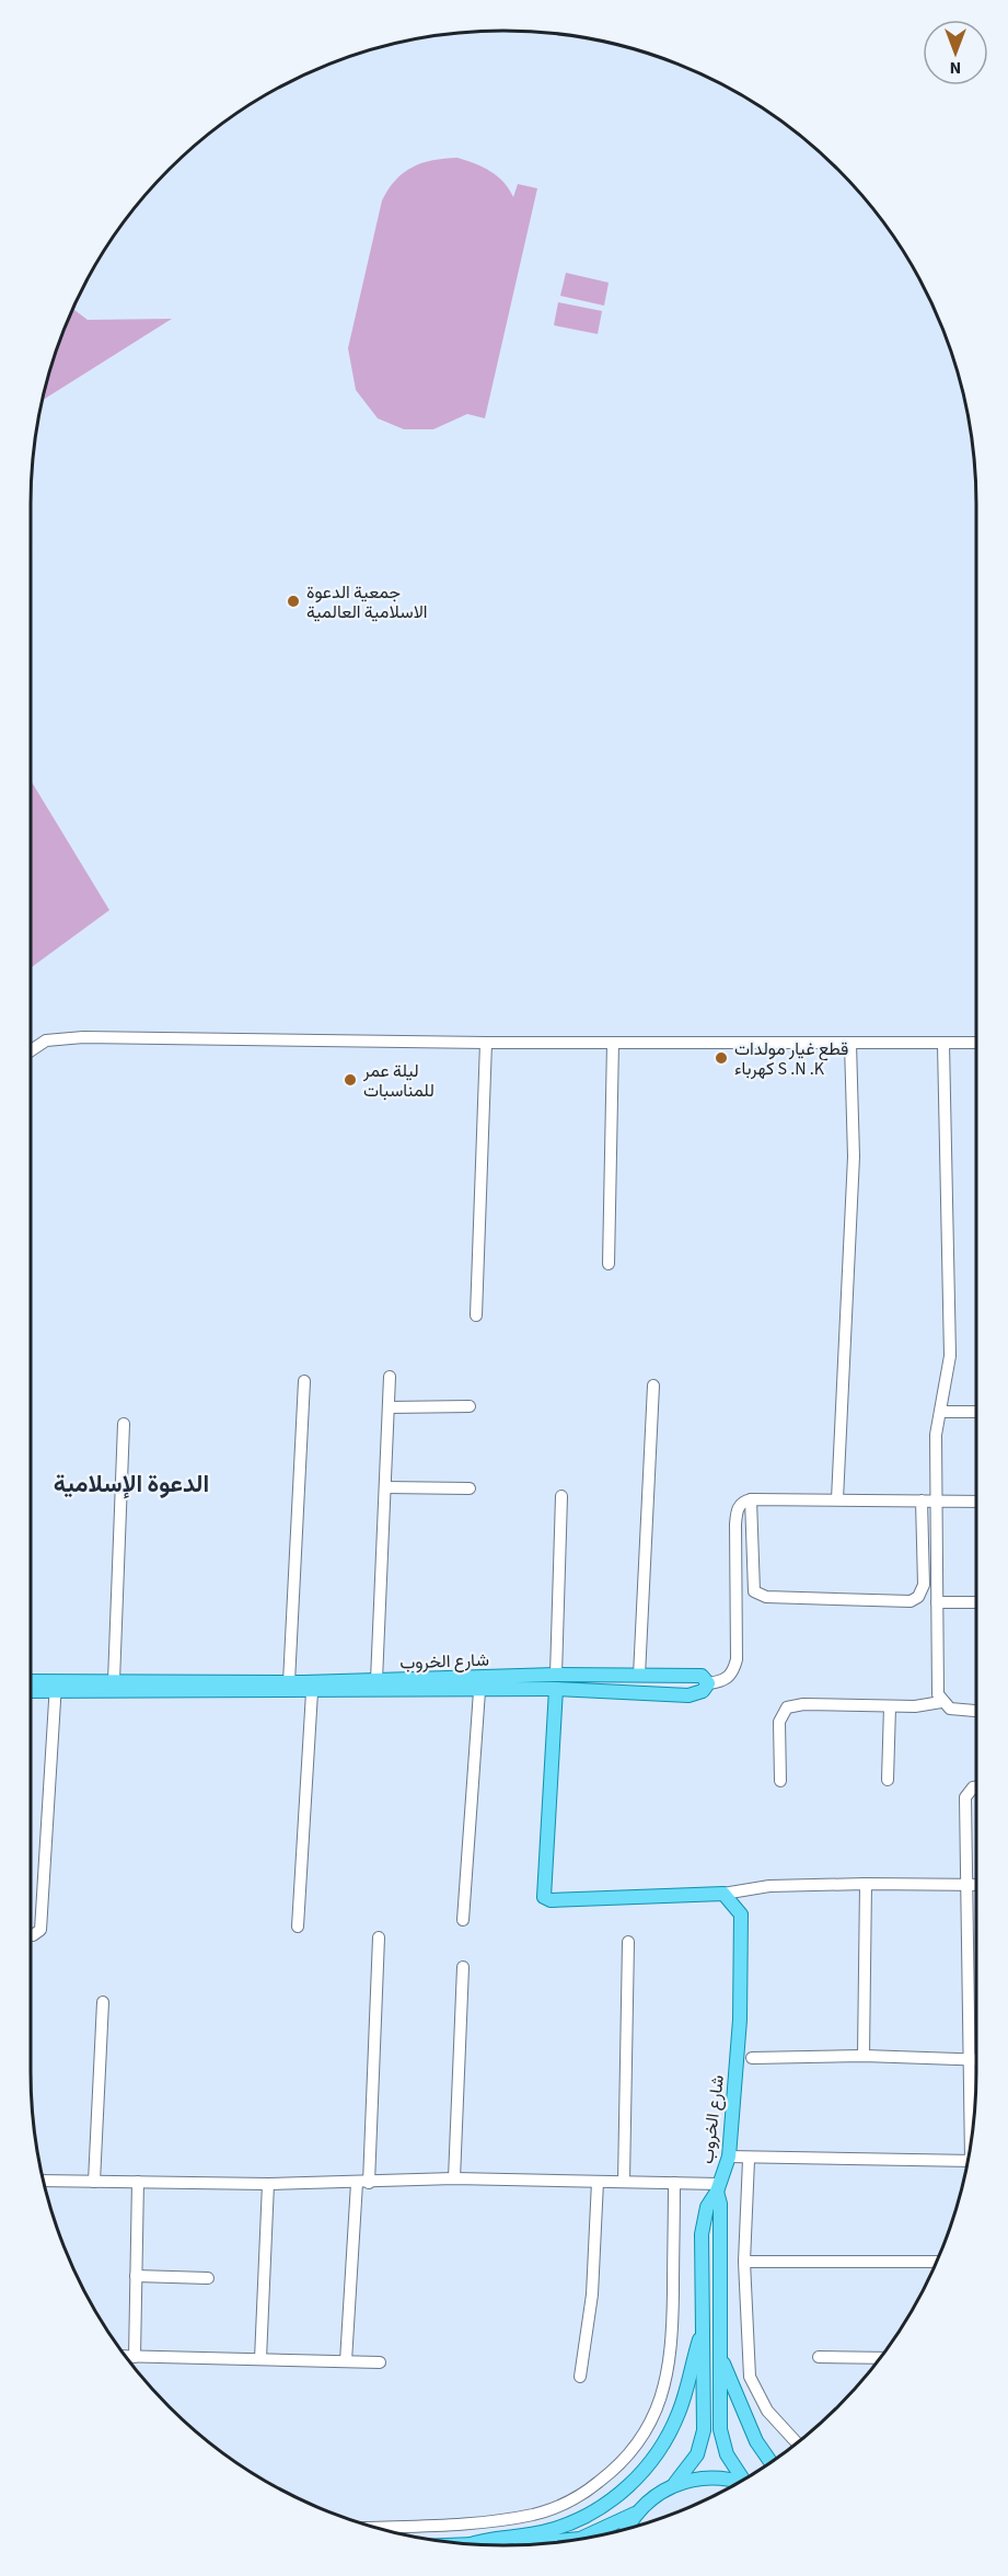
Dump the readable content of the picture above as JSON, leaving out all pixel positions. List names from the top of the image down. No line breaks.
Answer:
{"streets":{"main road":["شارع الخروب"]},"districts":["الدعوة الإسلامية"],"places":["جمعية الدعوة الاسلامية العالمية","قطع غيار مولدات كهرباء S .N .K","ليلة عمر للمناسبات"],"north":"bottom"}
